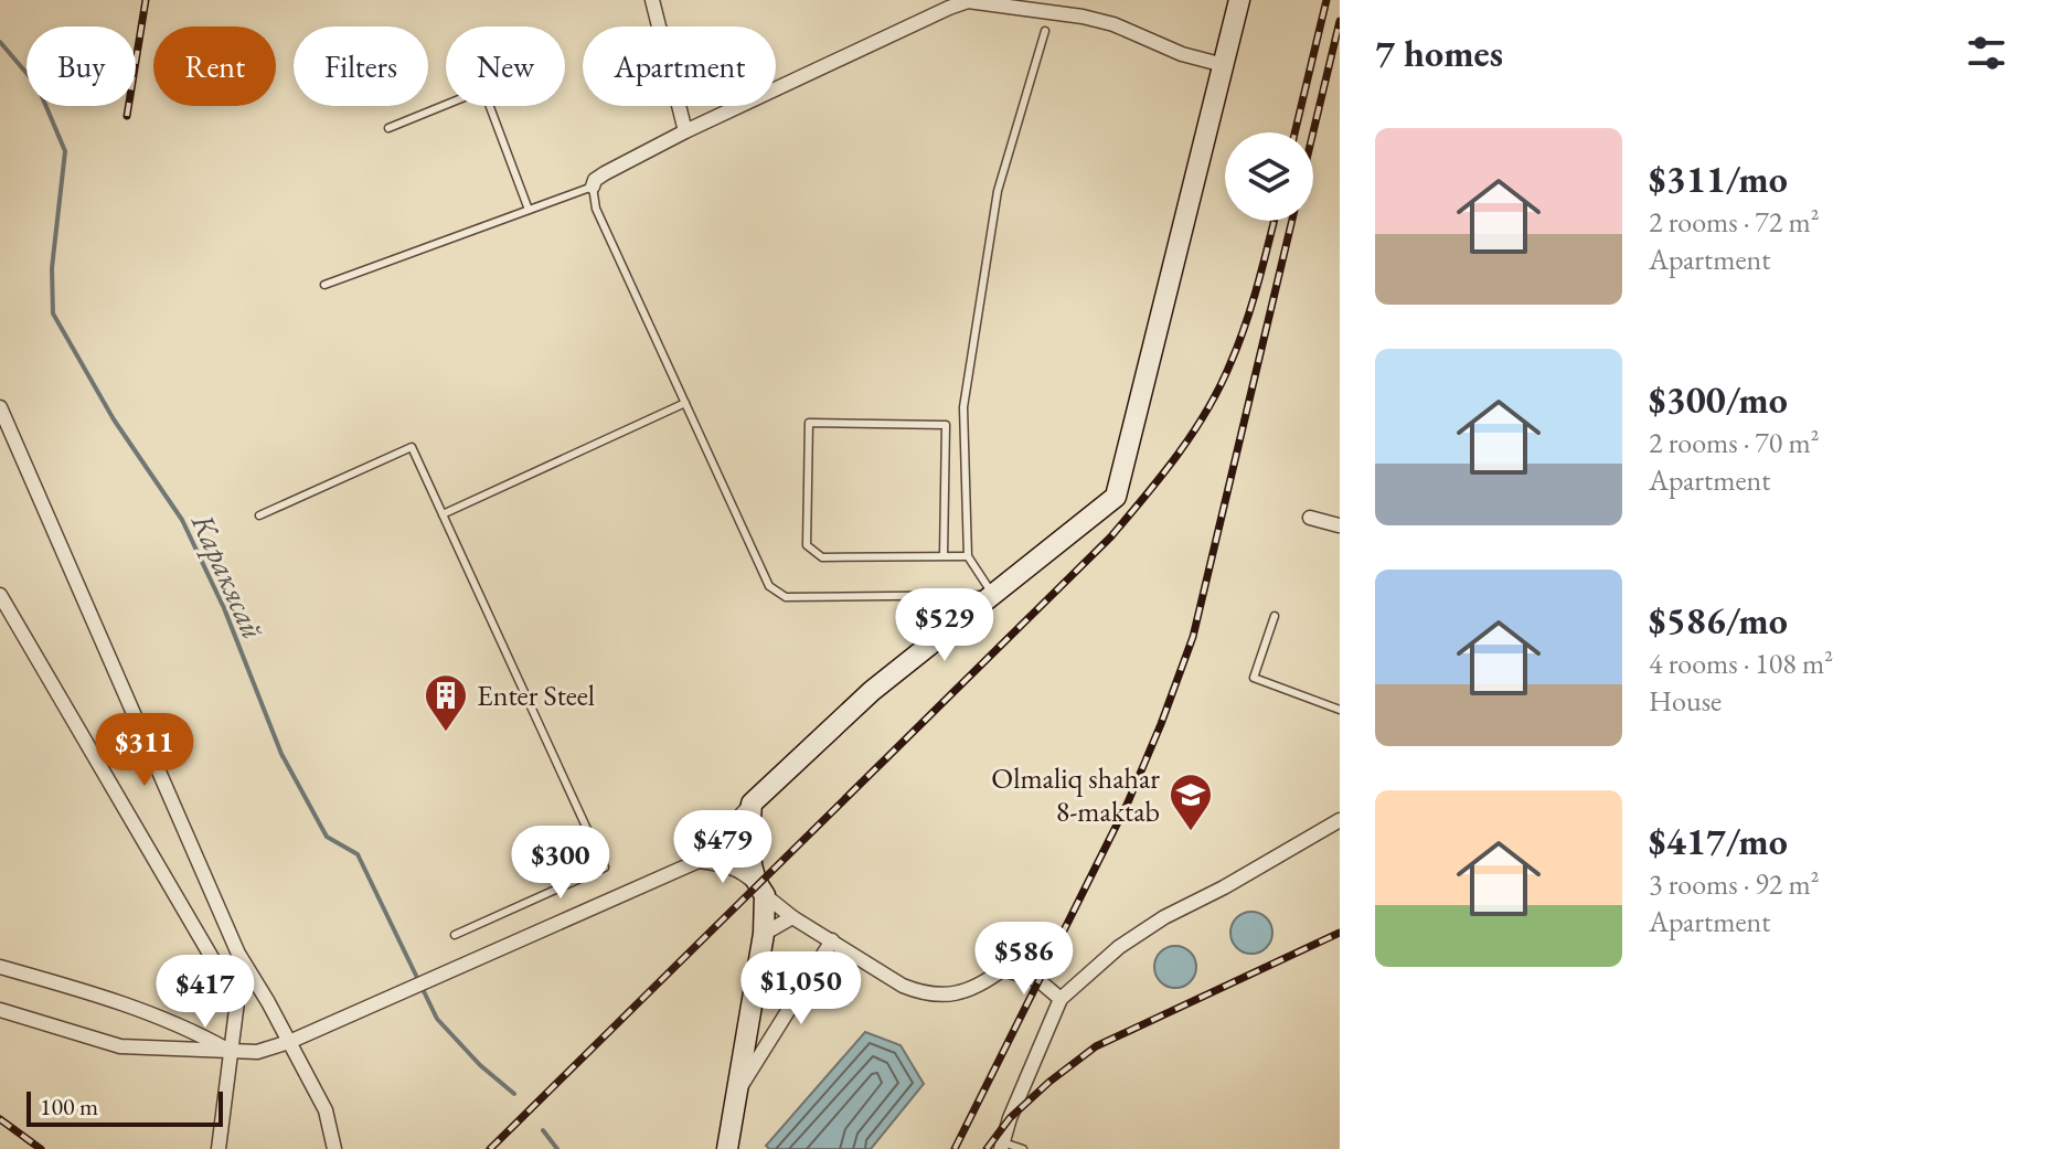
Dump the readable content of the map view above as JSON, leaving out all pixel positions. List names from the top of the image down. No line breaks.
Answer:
{"water":["Каракясай"],"places":{"building":["Enter Steel"],"school or university":["Olmaliq shahar 8-maktab"]},"scale_bar":"100 m","page":{"heading":"7 homes","chip":["Buy","Rent","Filters","New","Apartment"],"list":[{"name":"$311/mo","note":"2 rooms · 72 m² · Apartment"},{"name":"$300/mo","note":"2 rooms · 70 m² · Apartment"},{"name":"$586/mo","note":"4 rooms · 108 m² · House"},{"name":"$417/mo","note":"3 rooms · 92 m² · Apartment"}],"price":["$529","$311","$479","$300","$586","$1,050","$417"],"scale":"100 m"}}
